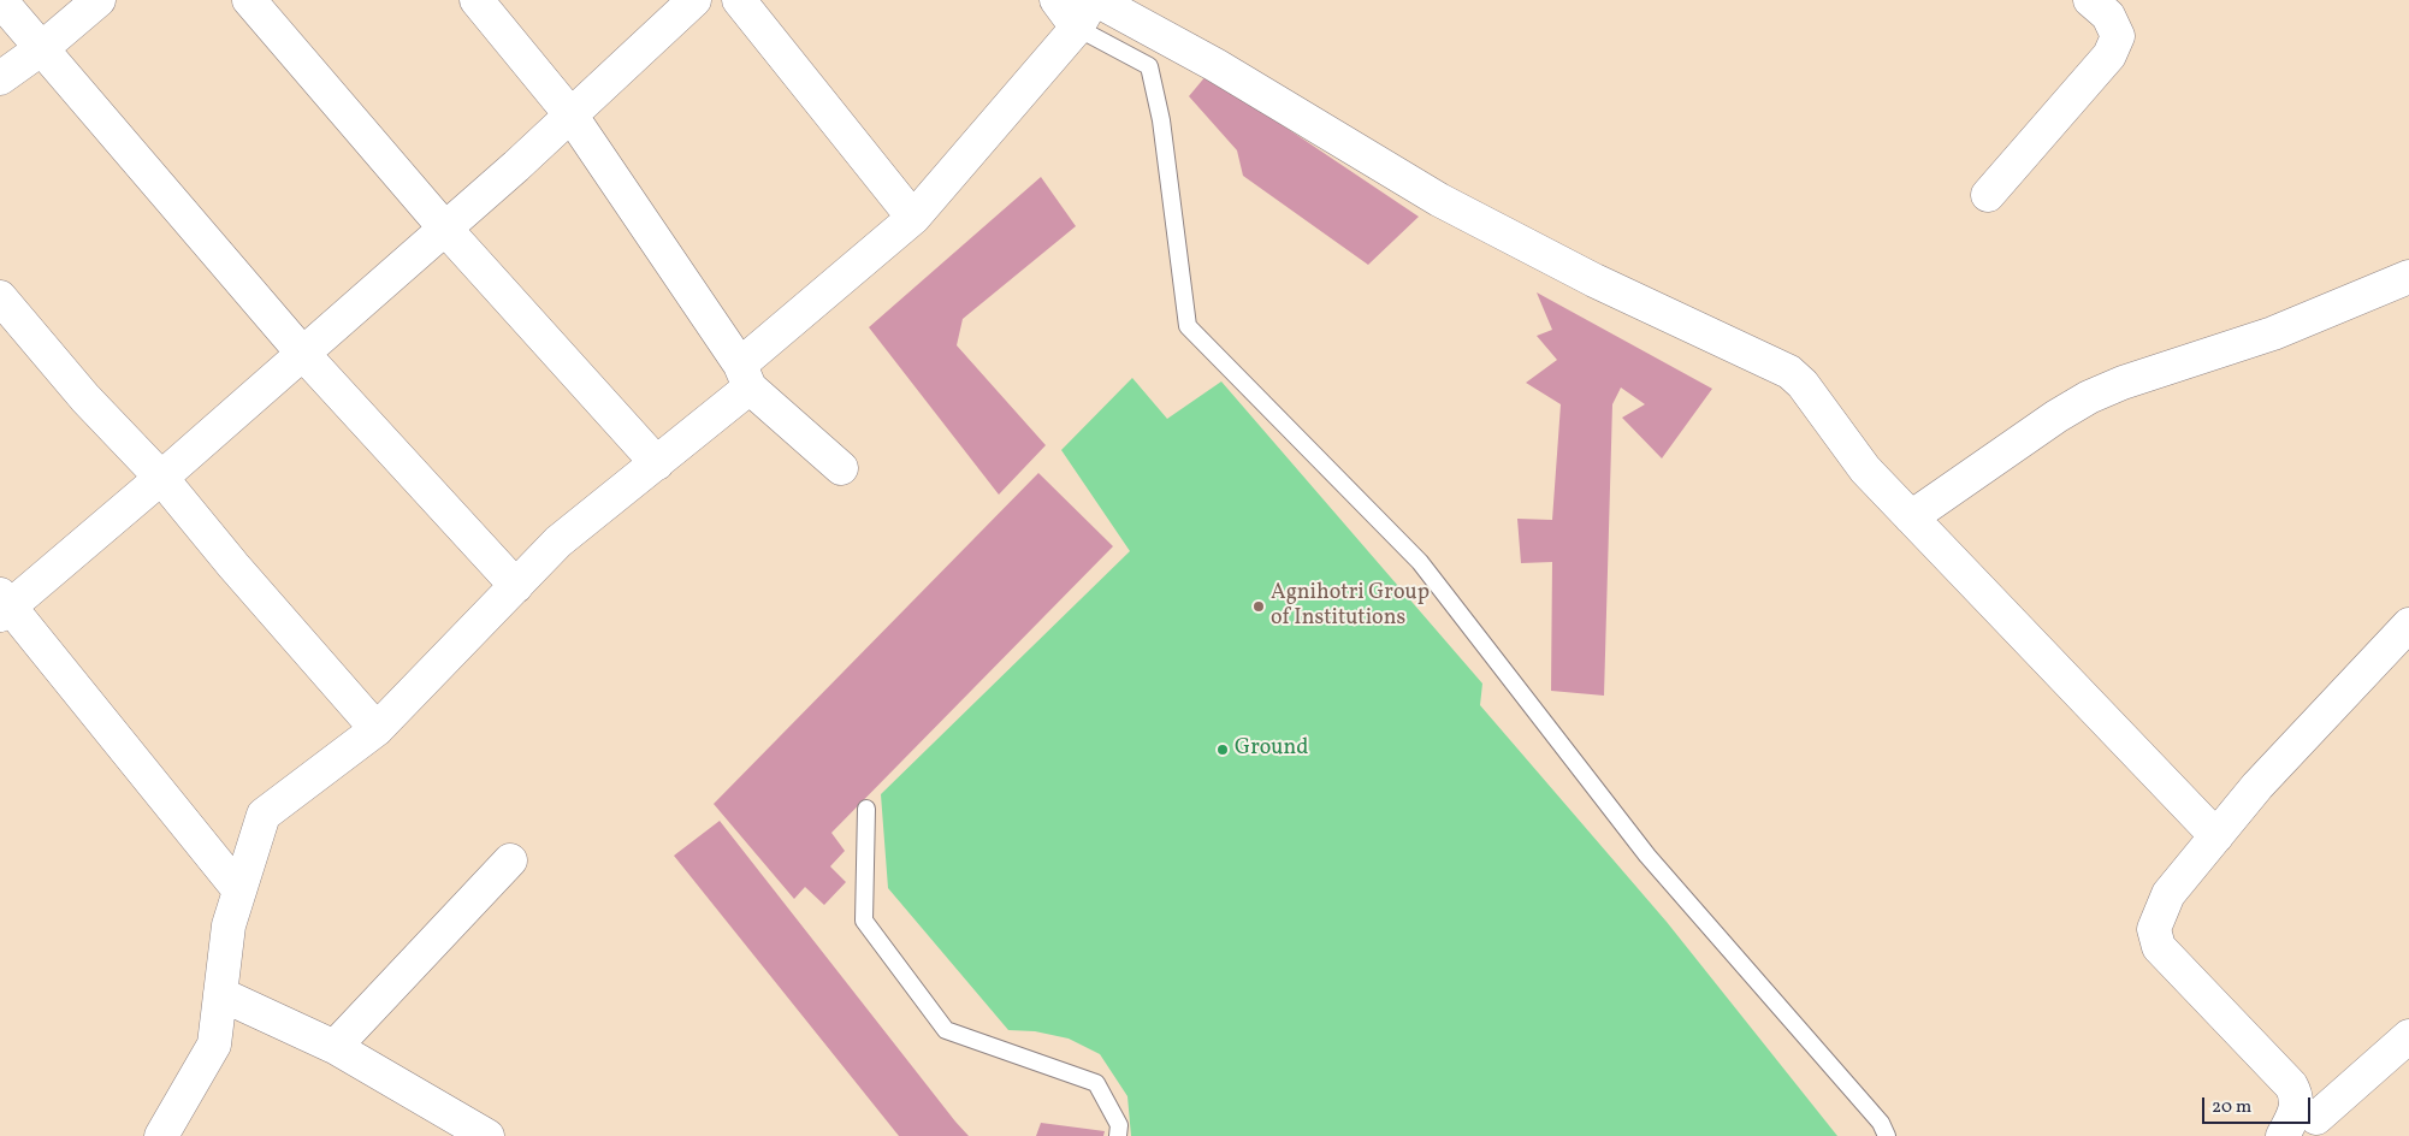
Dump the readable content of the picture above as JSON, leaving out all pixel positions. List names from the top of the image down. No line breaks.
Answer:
{"places":["Agnihotri Group of Institutions","Ground"],"scale_bar":"20 m"}
